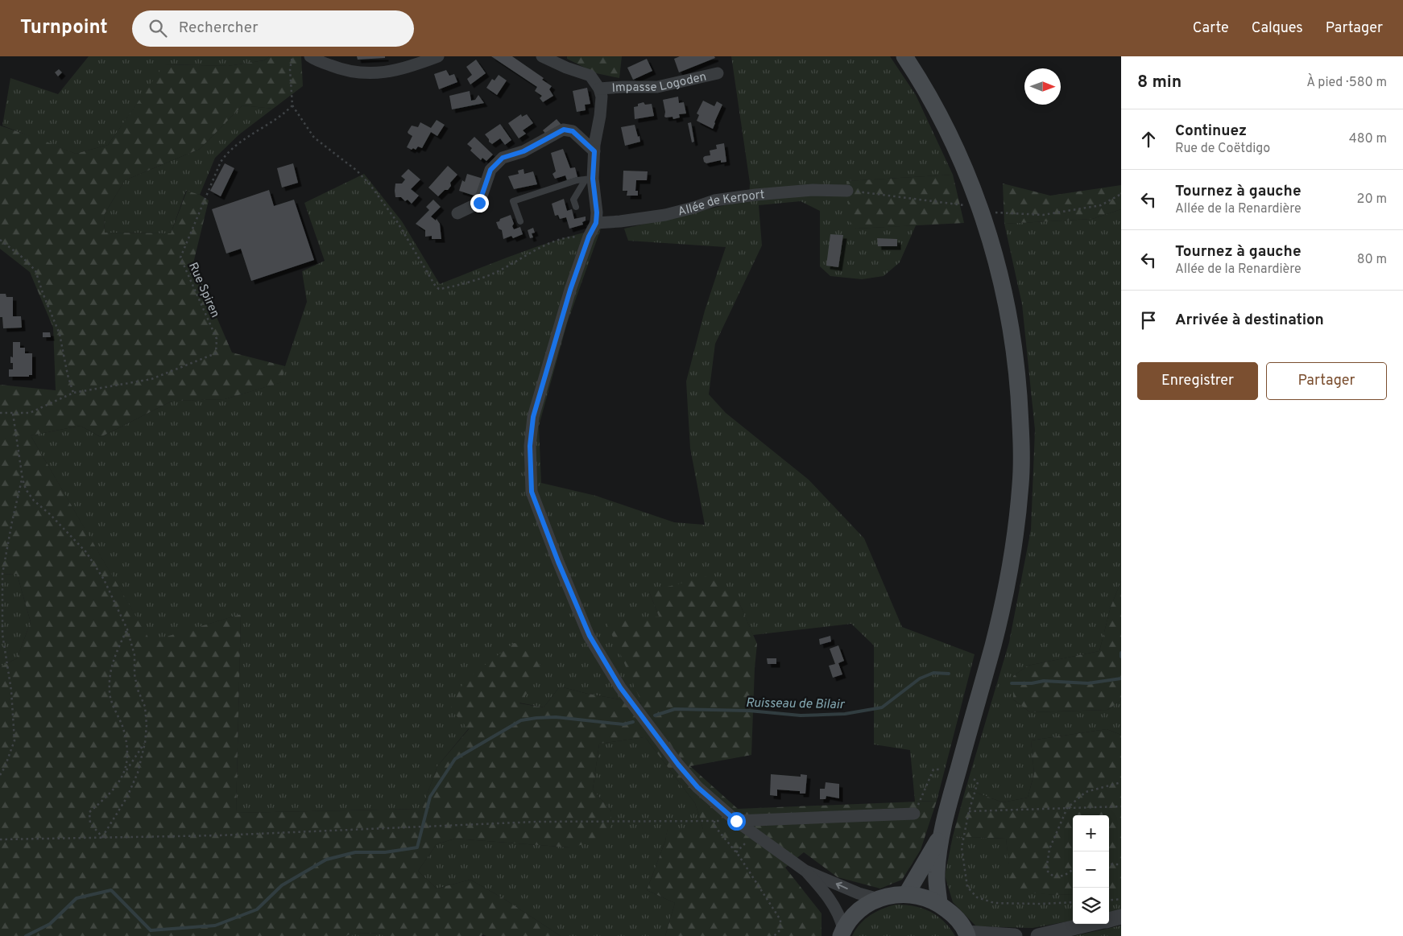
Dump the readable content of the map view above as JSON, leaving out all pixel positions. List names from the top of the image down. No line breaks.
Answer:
{"streets":{"street":["Impasse Logoden","Allée de Kerport"],"path":["Rue Spiren"]},"water":["Ruisseau de Bilair"],"north":"right","page":{"header":"Turnpoint","search":"Rechercher","nav":["Carte","Calques","Partager"],"heading":["8 min","À pied · 580 m"],"list":[["Continuez","Rue de Coëtdigo","480 m"],["Tournez à gauche","Allée de la Renardière","20 m"],["Tournez à gauche","Allée de la Renardière","80 m"],"Arrivée à destination"],"buttons":["Enregistrer","Partager"],"map_buttons":["+","−"]}}
